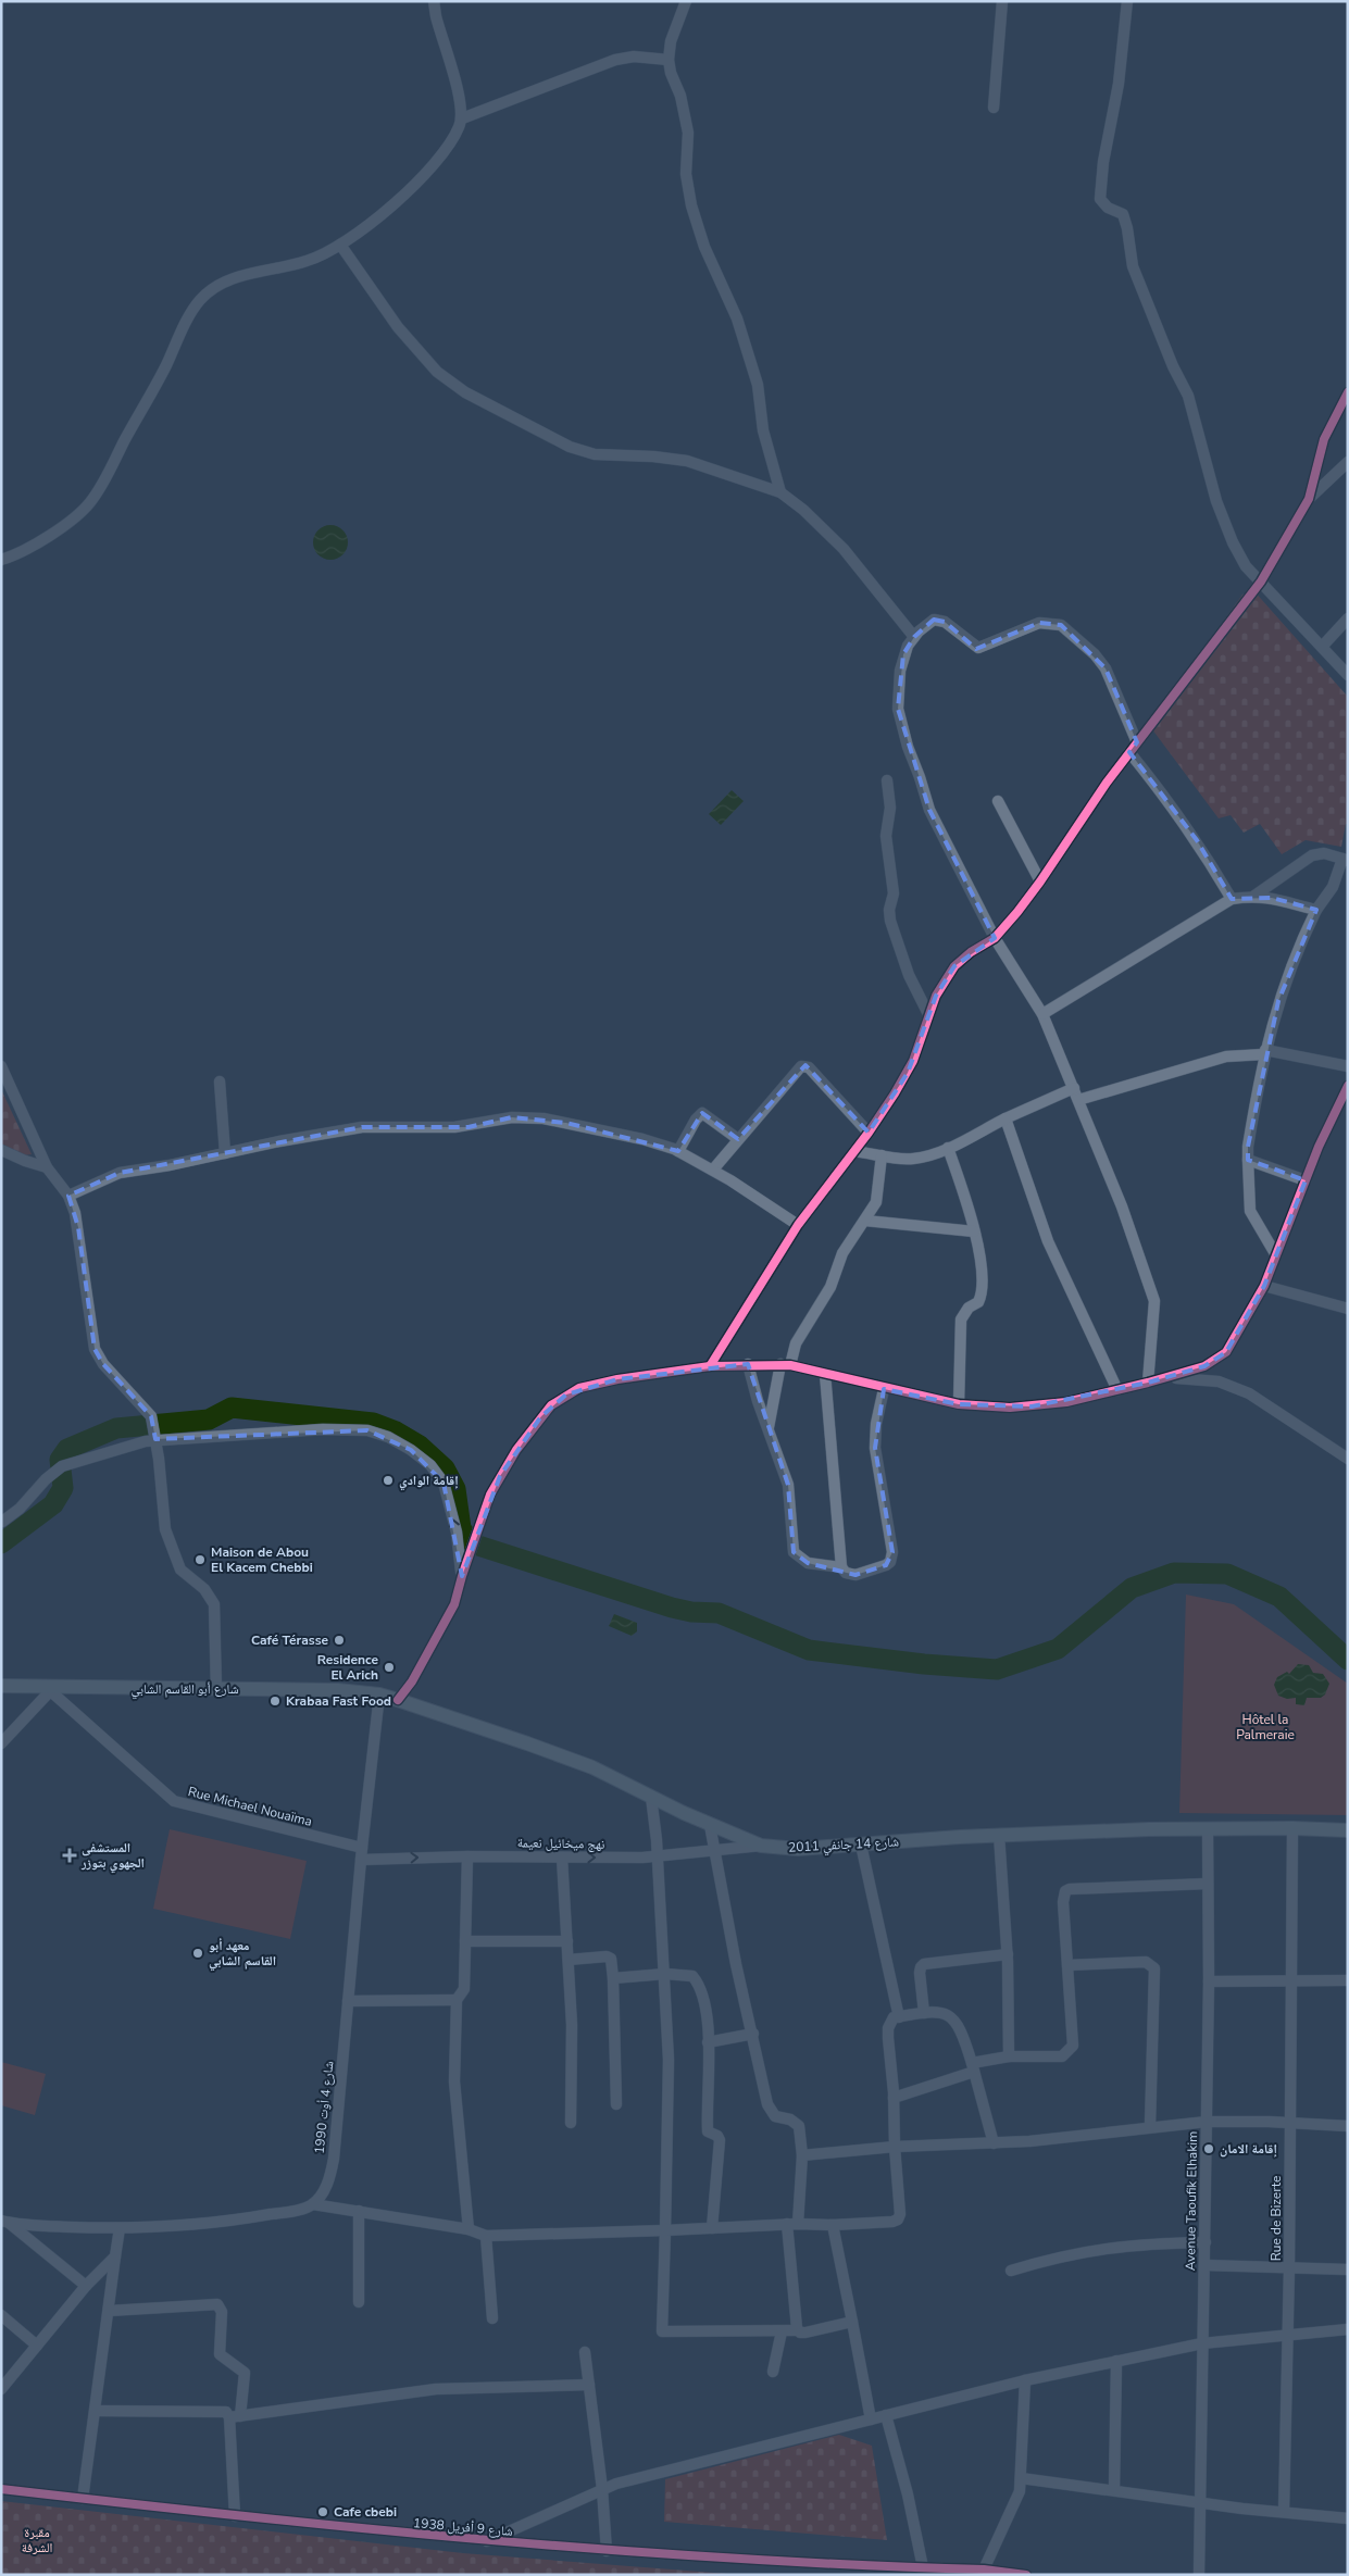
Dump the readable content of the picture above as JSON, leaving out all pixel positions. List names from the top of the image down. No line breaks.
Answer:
{"streets":{"main road":["شارع أبو القاسم الشابي","شارع 14 جانفي 2011"],"street":["Rue Michael Nouaïma","نهج ميخائيل نعيمة","شارع 4 أوت 1990","Avenue Taoufik Elhakim","Rue de Bizerte","شارع 9 أفريل 1938"]},"crossings":[["شارع أبو القاسم الشابي","Rue Michael Nouaïma"],["شارع أبو القاسم الشابي","شارع 14 جانفي 2011"],["شارع أبو القاسم الشابي","شارع 4 أوت 1990"],["Rue Michael Nouaïma","نهج ميخائيل نعيمة"],["Rue Michael Nouaïma","شارع 4 أوت 1990"],["نهج ميخائيل نعيمة","شارع 14 جانفي 2011"],["نهج ميخائيل نعيمة","شارع 4 أوت 1990"],["شارع 14 جانفي 2011","شارع 4 أوت 1990"],["شارع 14 جانفي 2011","Avenue Taoufik Elhakim"],["شارع 14 جانفي 2011","Rue de Bizerte"]],"one_way":["نهج ميخائيل نعيمة"],"parks":["Hôtel la Palmeraie","مقبرة الشرفة"],"places":{"other":["إقامة الوادي","Maison de Abou El Kacem Chebbi","Café Térasse","Residence El Arich","Krabaa Fast Food","معهد أبو القاسم الشابي","إقامة الامان","Cafe cbebi"],"health":["المستشفى الجهوي بتوزر"]}}
